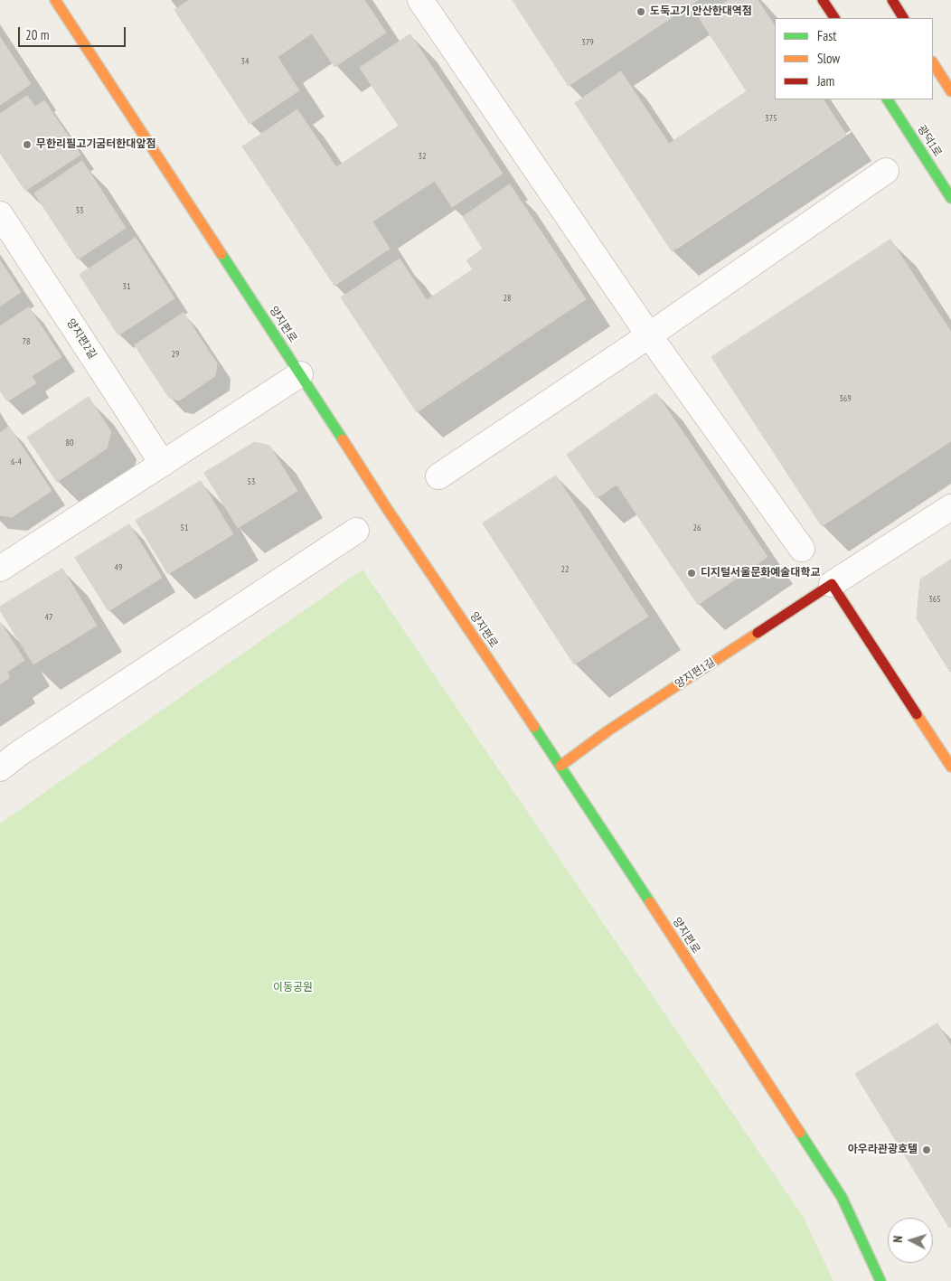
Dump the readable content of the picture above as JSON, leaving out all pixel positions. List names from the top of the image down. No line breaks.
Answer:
{"streets":{"street":["광덕1로","양지편로","양지편2길","양지편1길"]},"crossings":[["양지편로","양지편1길"]],"parks":["이동공원"],"places":["도둑고기 안산한대역점","무한리필고기굼터한대앞점","디지털서울문화예술대학교","아우라관광호텔"],"house_numbers":["379","34","375","32","33","31","28","78","29","369","80","6-4","53","51","26","49","22","365","47"],"legend":["Fast","Slow","Jam"],"scale_bar":"20 m","north":"left"}
